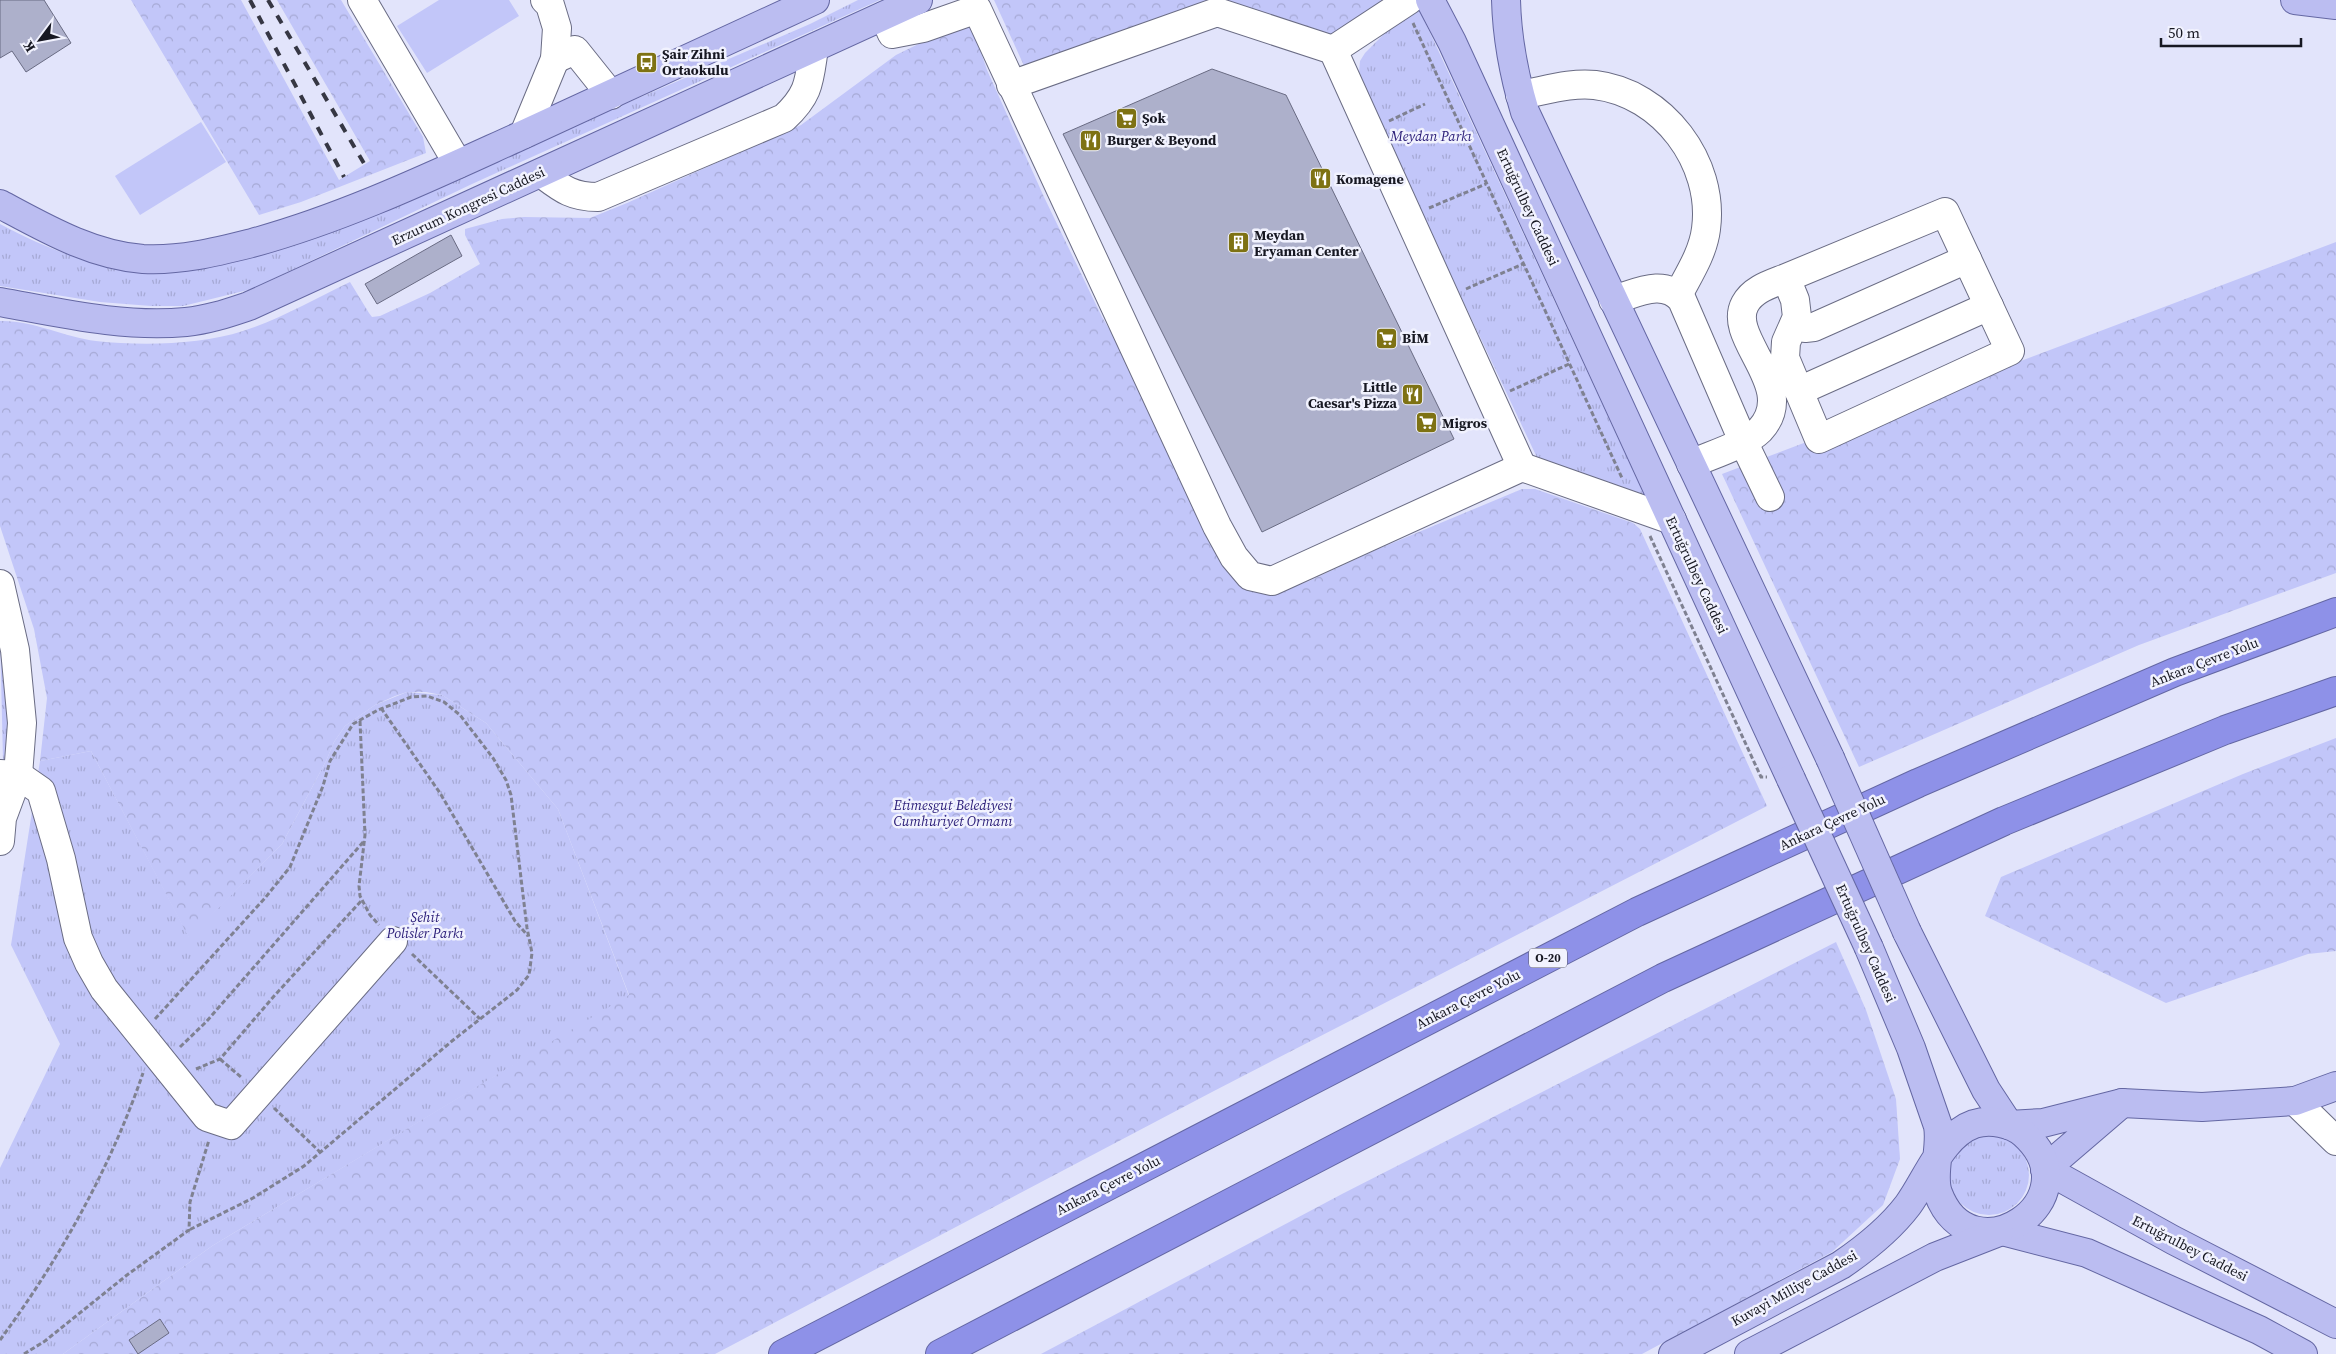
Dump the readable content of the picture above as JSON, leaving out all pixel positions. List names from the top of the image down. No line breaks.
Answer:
{"streets":{"highway":["Ankara Çevre Yolu","O-20"],"main road":["Erzurum Kongresi Caddesi","Ertuğrulbey Caddesi","Kuvayi Milliye Caddesi"]},"crossings":[["Ertuğrulbey Caddesi","Kuvayi Milliye Caddesi"]],"parks":["Meydan Parkı","Etimesgut Belediyesi Cumhuriyet Ormanı","Şehit Polisler Parkı"],"places":{"bus stop":["Şair Zihni Ortaokulu"],"supermarket":["Şok","BİM","Migros"],"restaurant":["Burger & Beyond","Komagene","Little Caesar's Pizza"],"building":["Meydan Eryaman Center"]},"scale_bar":"50 m","north":"bottom left"}
